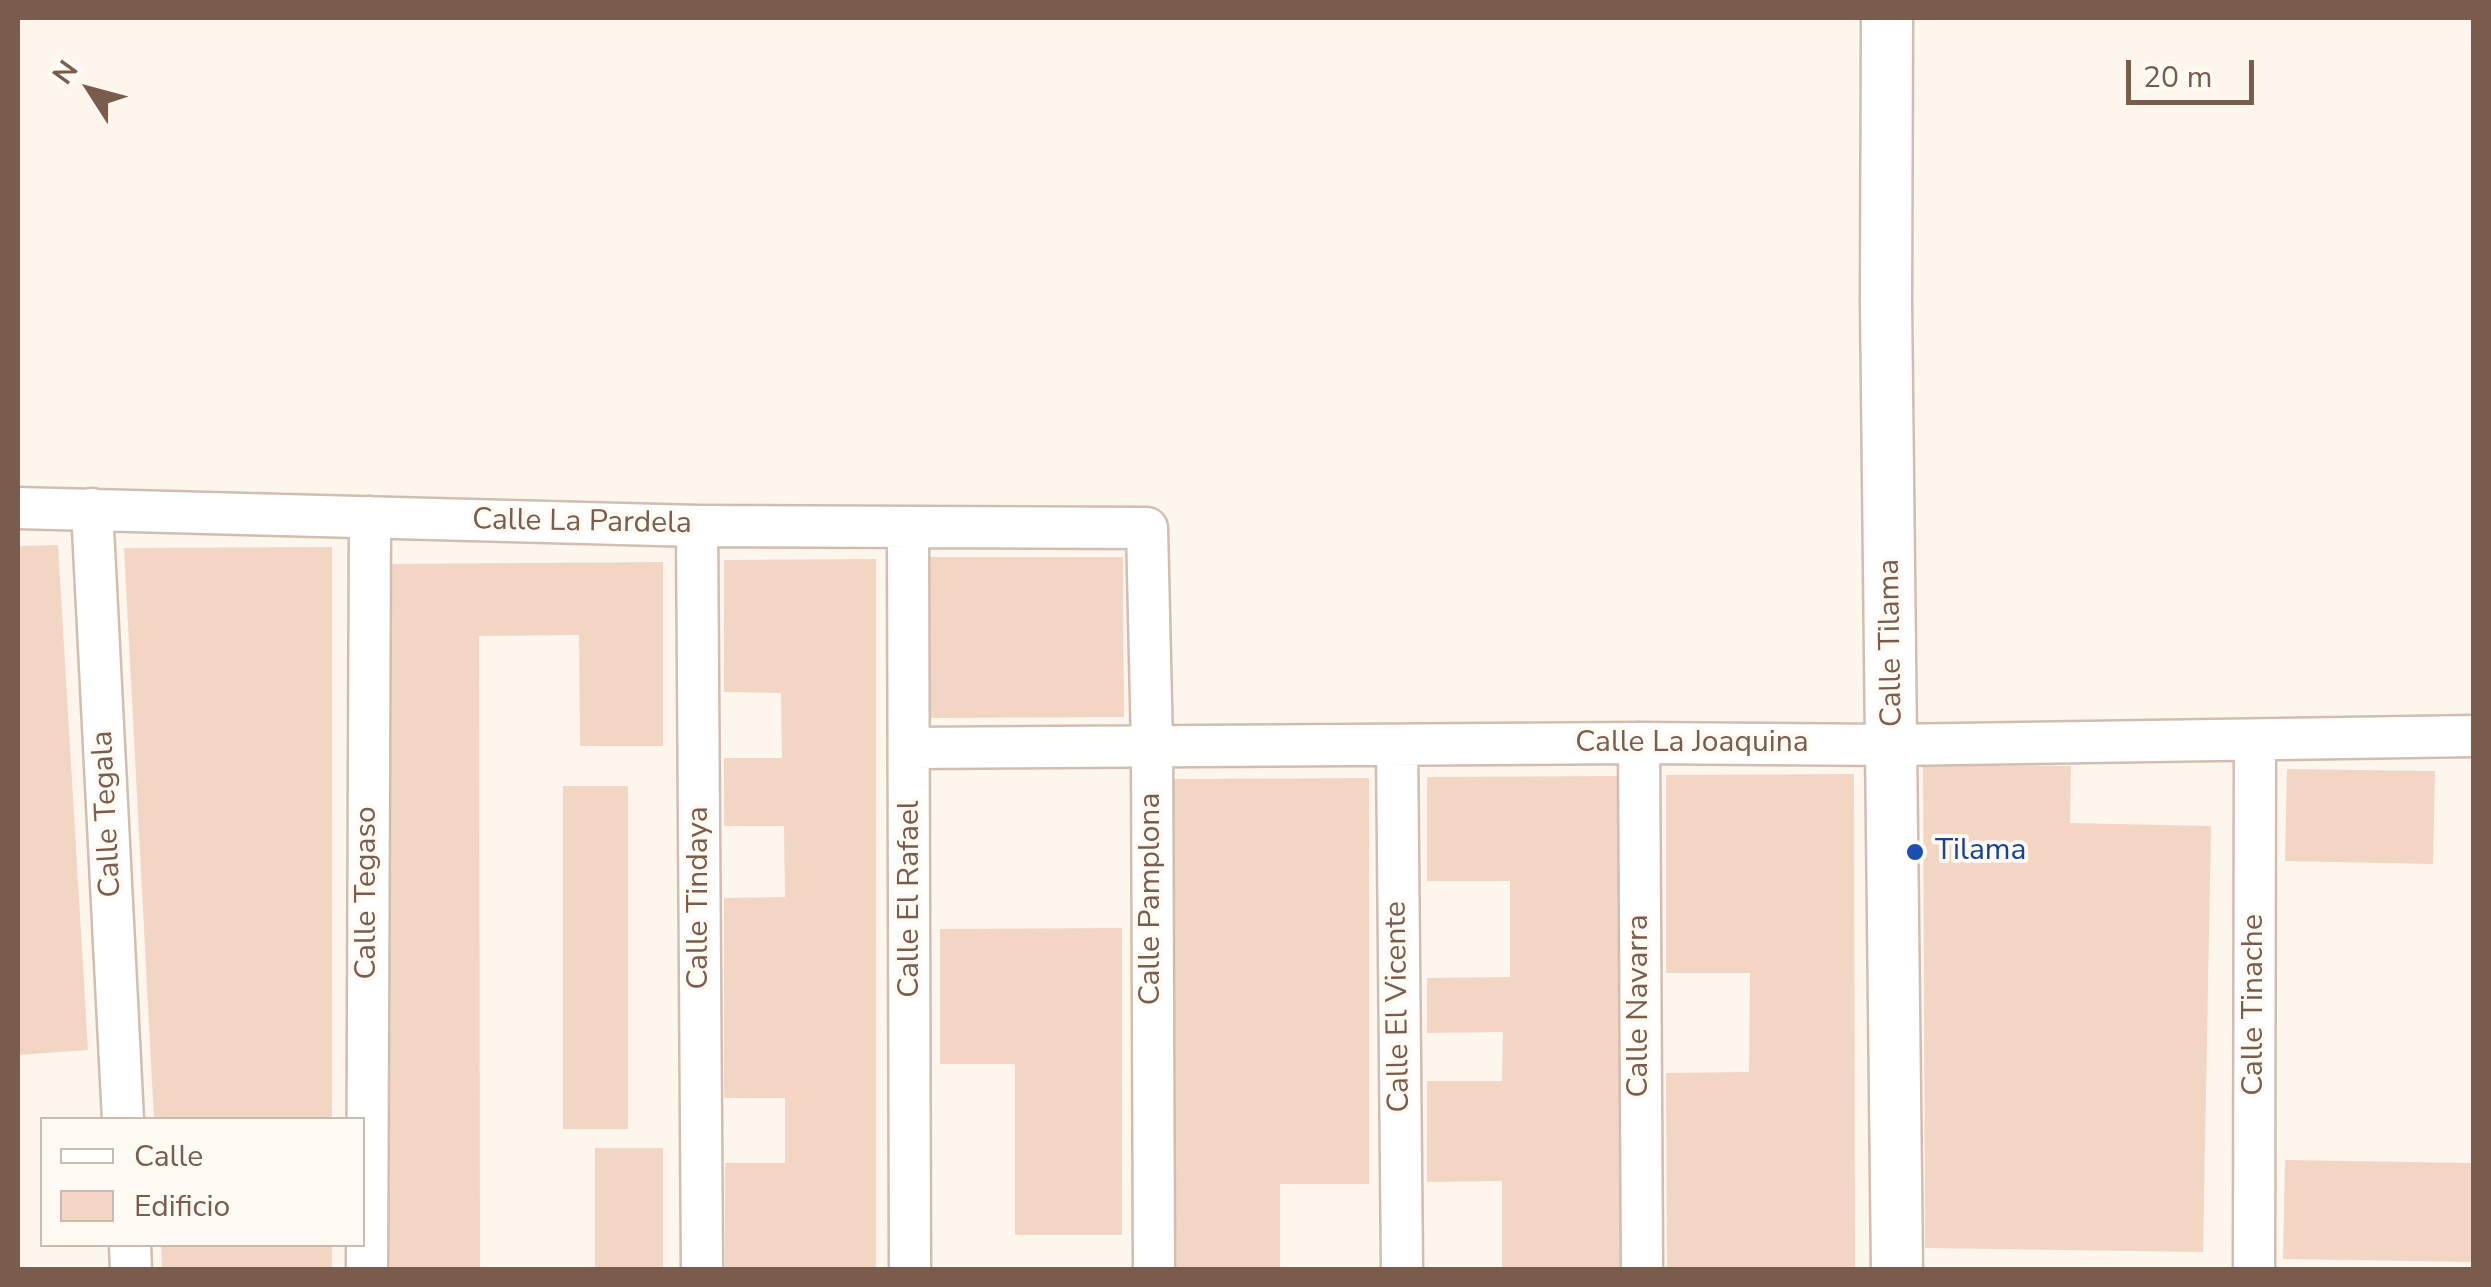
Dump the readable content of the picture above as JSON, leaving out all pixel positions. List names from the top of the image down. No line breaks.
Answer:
{"streets":{"street":["Calle La Pardela","Calle Tilama","Calle La Joaquina","Calle Tegala","Calle Tegaso","Calle Tindaya","Calle El Rafael","Calle Pamplona","Calle Tinache","Calle Navarra","Calle El Vicente"]},"crossings":[["Calle La Pardela","Calle Tegala"],["Calle La Pardela","Calle Tegaso"],["Calle La Pardela","Calle Tindaya"],["Calle La Pardela","Calle El Rafael"],["Calle La Pardela","Calle Pamplona"],["Calle Tilama","Calle La Joaquina"],["Calle La Joaquina","Calle El Rafael"],["Calle La Joaquina","Calle Pamplona"],["Calle La Joaquina","Calle Tinache"],["Calle La Joaquina","Calle Navarra"],["Calle La Joaquina","Calle El Vicente"]],"places":["Tilama"],"legend":["Calle","Edificio"],"scale_bar":"20 m","north":"top left"}
